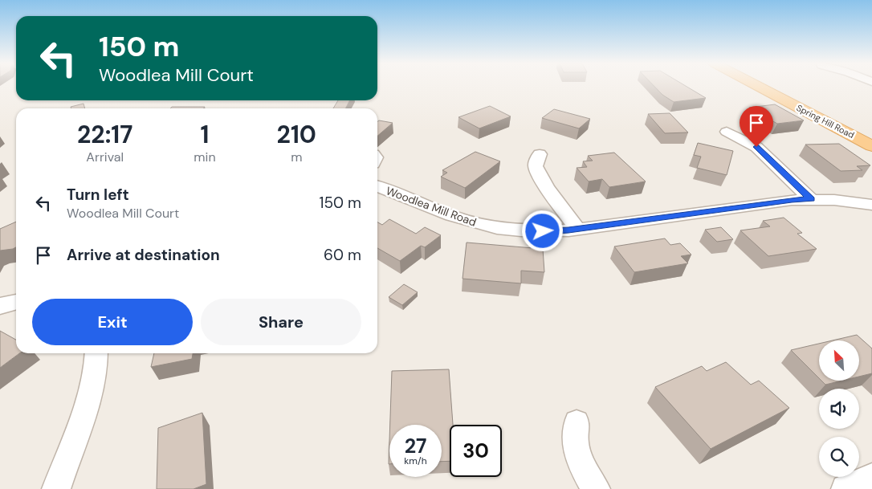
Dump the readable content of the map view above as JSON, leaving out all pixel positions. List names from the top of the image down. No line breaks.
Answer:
{"streets":{"main road":["Spring Hill Road"],"street":["Woodlea Mill Road"]},"north":"top left","page":{"turn":["150 m","Woodlea Mill Court"],"eta":["22:17","Arrival","1","min","210","m"],"list":[{"name":"Turn left","note":"Woodlea Mill Court","value":"150 m"},{"name":"Arrive at destination","value":"60 m"}],"buttons":["Exit","Share"],"speed":"27 km/h","limit":"30"}}
